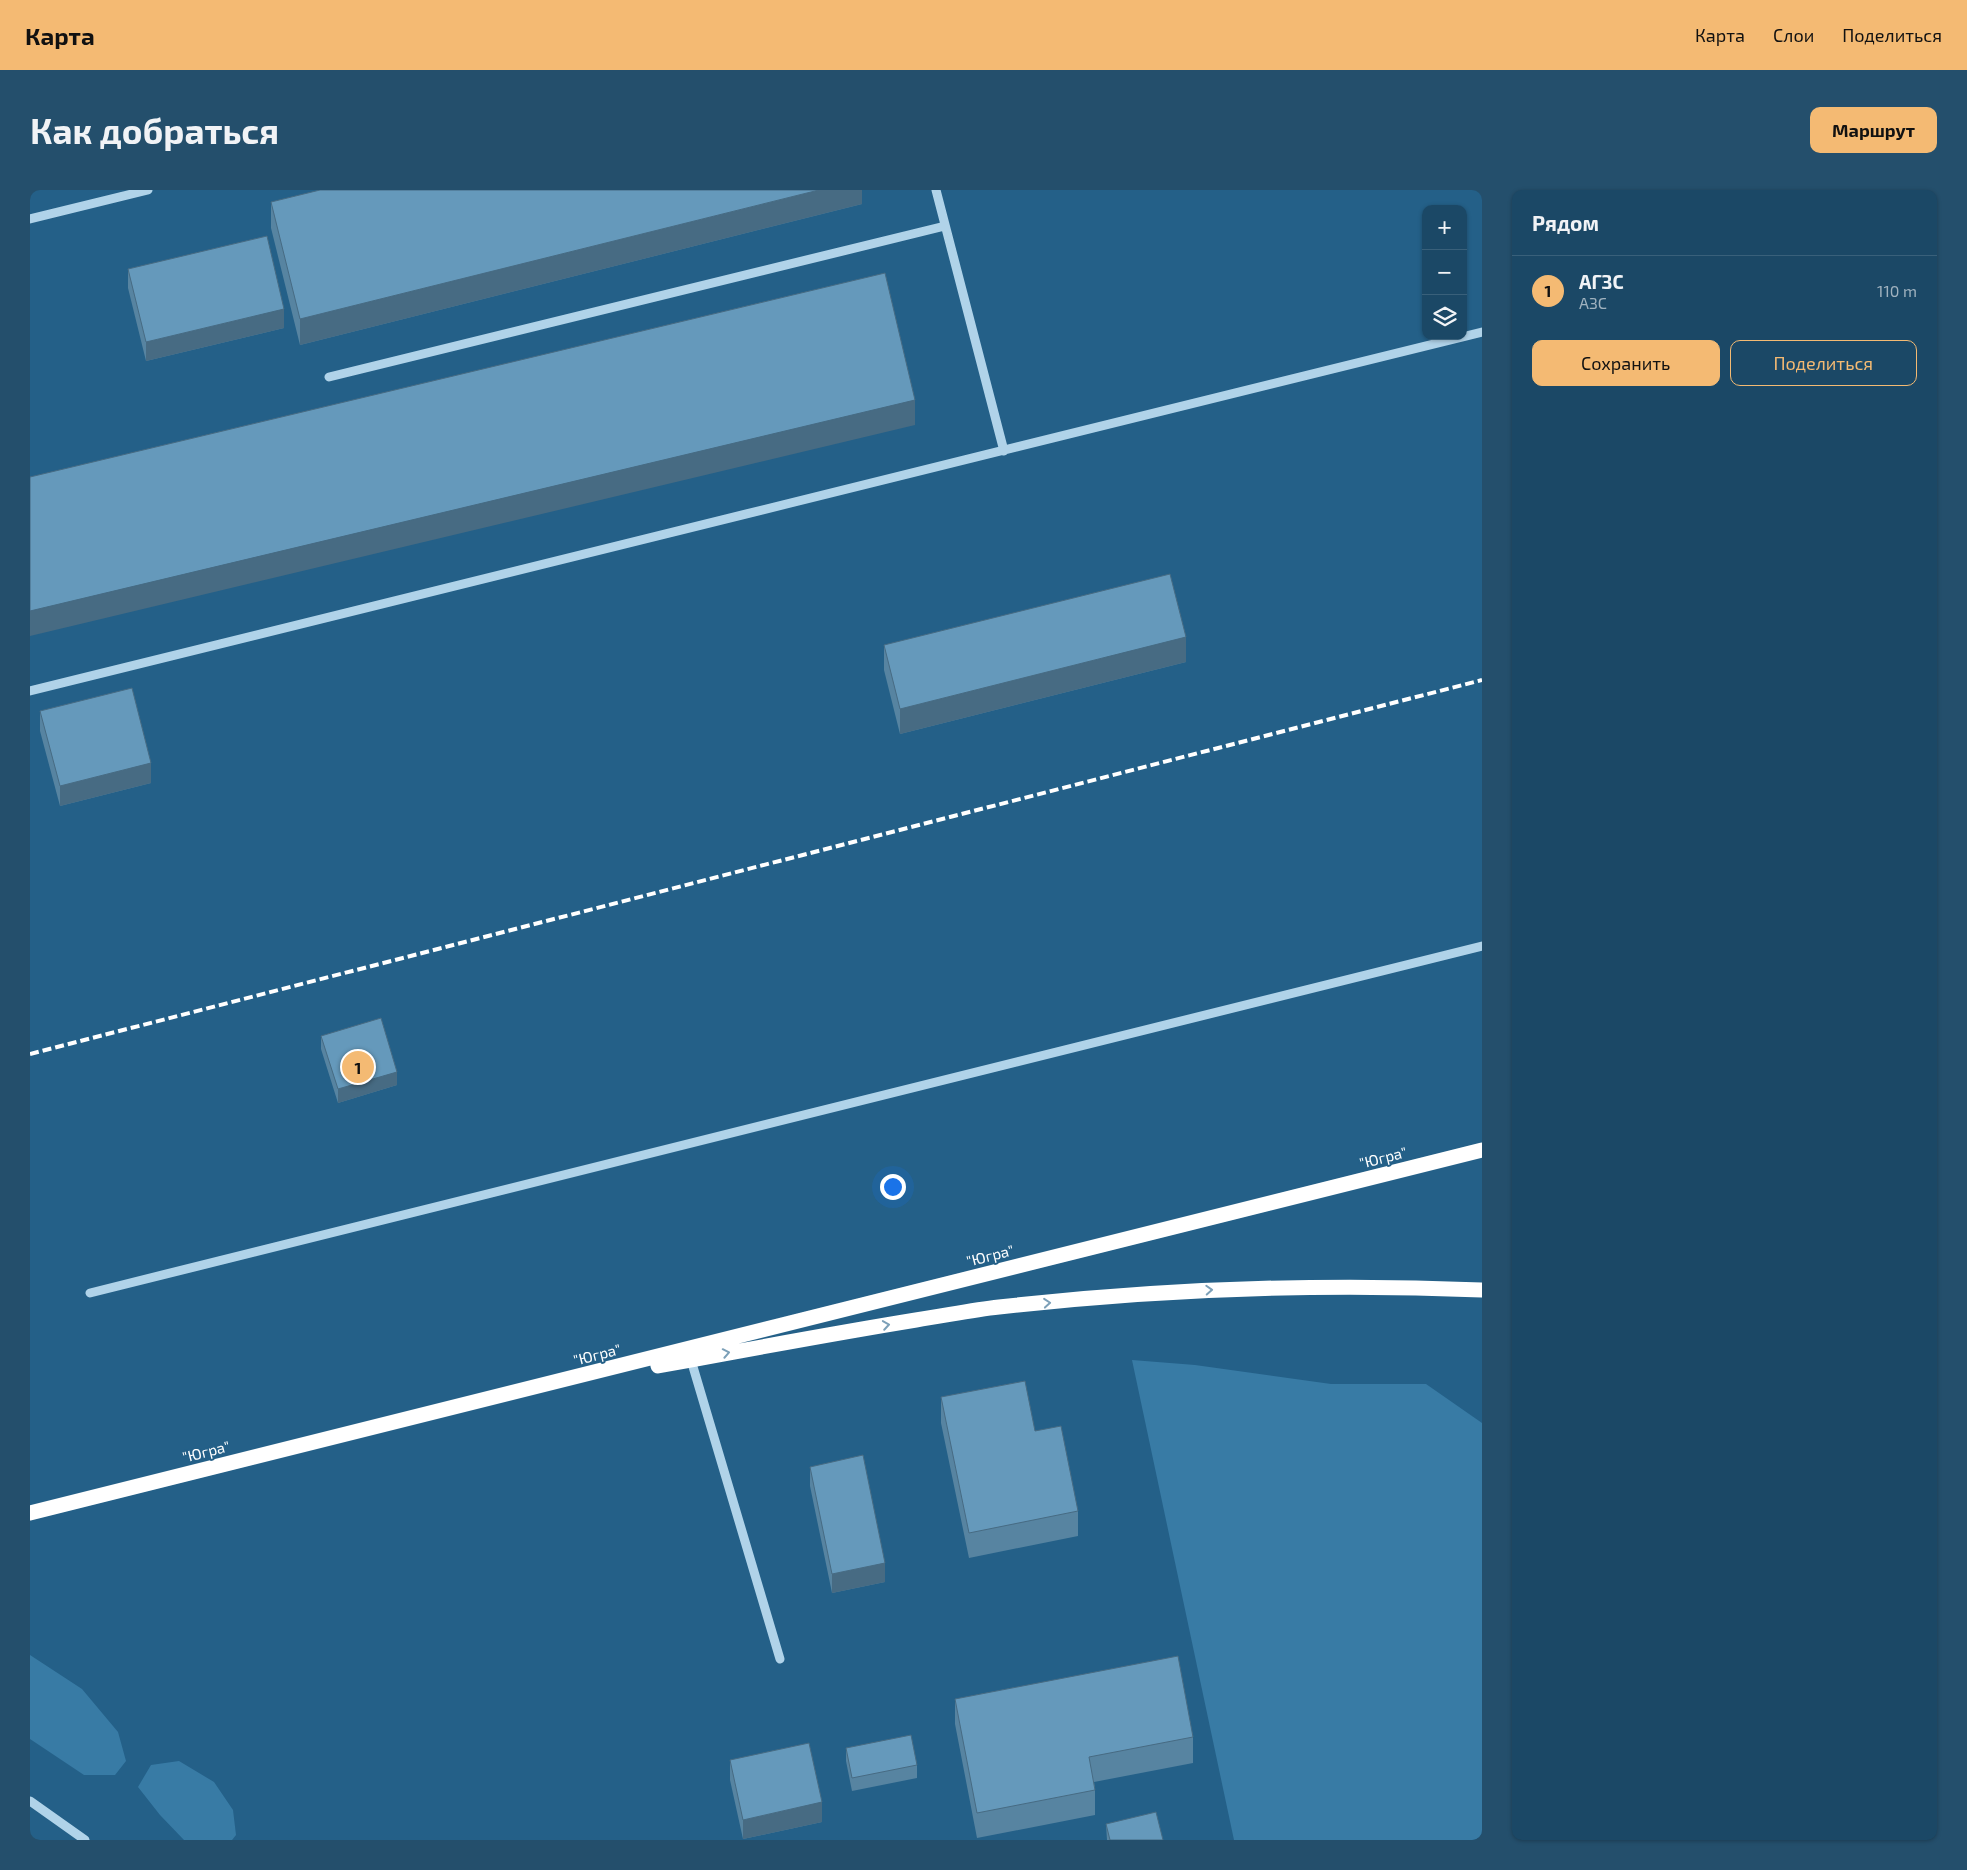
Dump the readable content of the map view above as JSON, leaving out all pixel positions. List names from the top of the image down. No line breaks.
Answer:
{"streets":{"highway":["\"Югра\""]},"page":{"header":"Карта","nav":["Карта","Слои","Поделиться"],"buttons":["Маршрут",["Сохранить","Поделиться"]],"title":"Как добраться","heading":"Рядом","map_buttons":["+","−"],"list":[{"mark":"1","name":"АГЗС","note":"АЗС","value":"110 m"}],"pins":"1"}}
